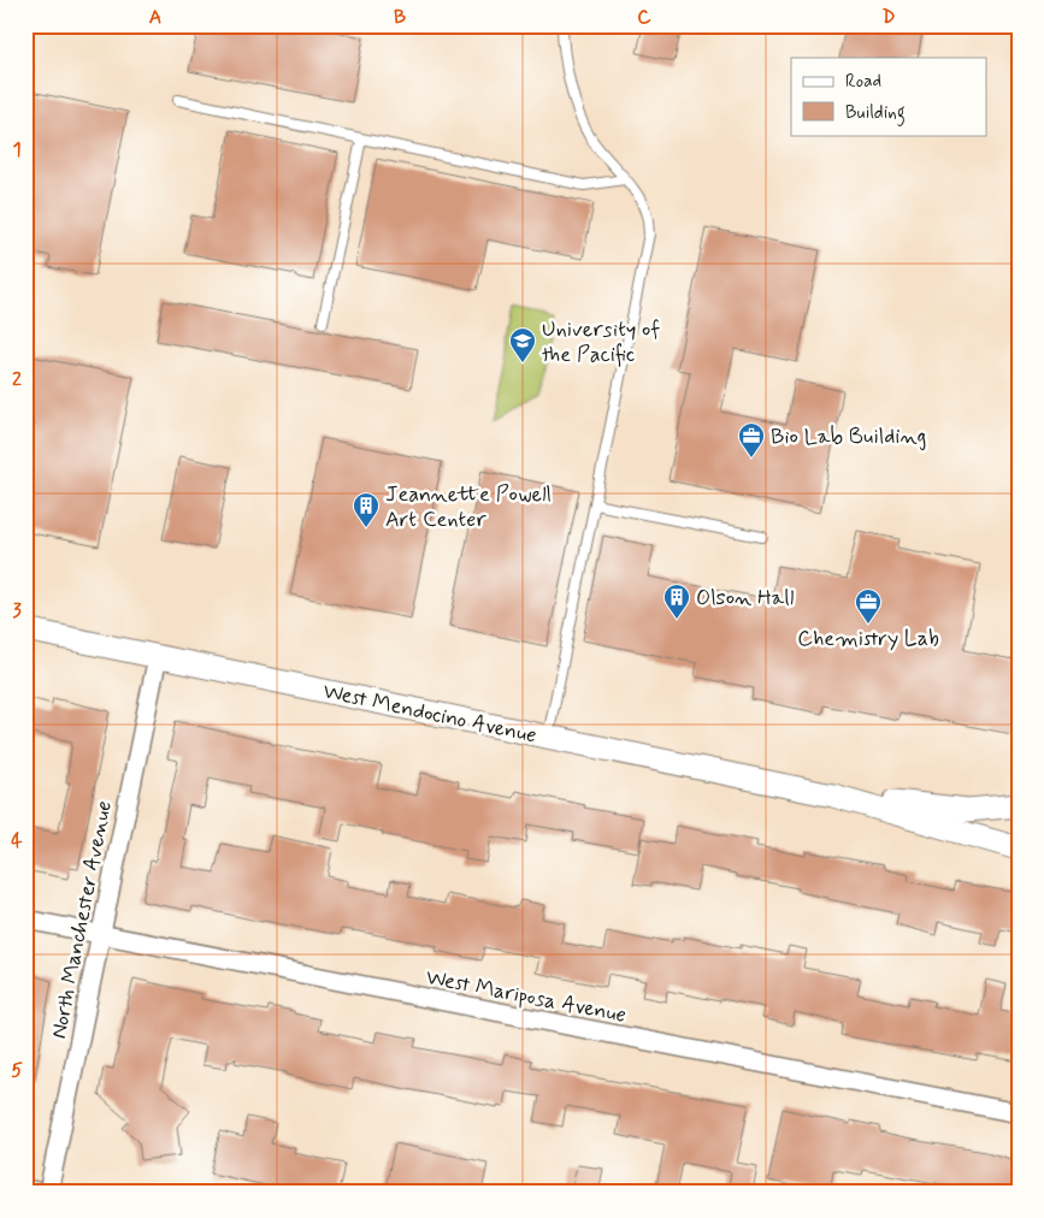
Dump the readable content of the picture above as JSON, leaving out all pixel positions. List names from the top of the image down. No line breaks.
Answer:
{"streets":{"street":["West Mendocino Avenue","North Manchester Avenue","West Mariposa Avenue"]},"crossings":[["West Mendocino Avenue","North Manchester Avenue"],["North Manchester Avenue","West Mariposa Avenue"]],"places":{"school or university":["University of the Pacific"],"office":["Bio Lab Building","Chemistry Lab"],"building":["Jeannette Powell Art Center","Olson Hall"]},"legend":["Road","Building"],"grid":{"columns":["A","B","C","D"],"rows":["1","2","3","4","5"]}}
